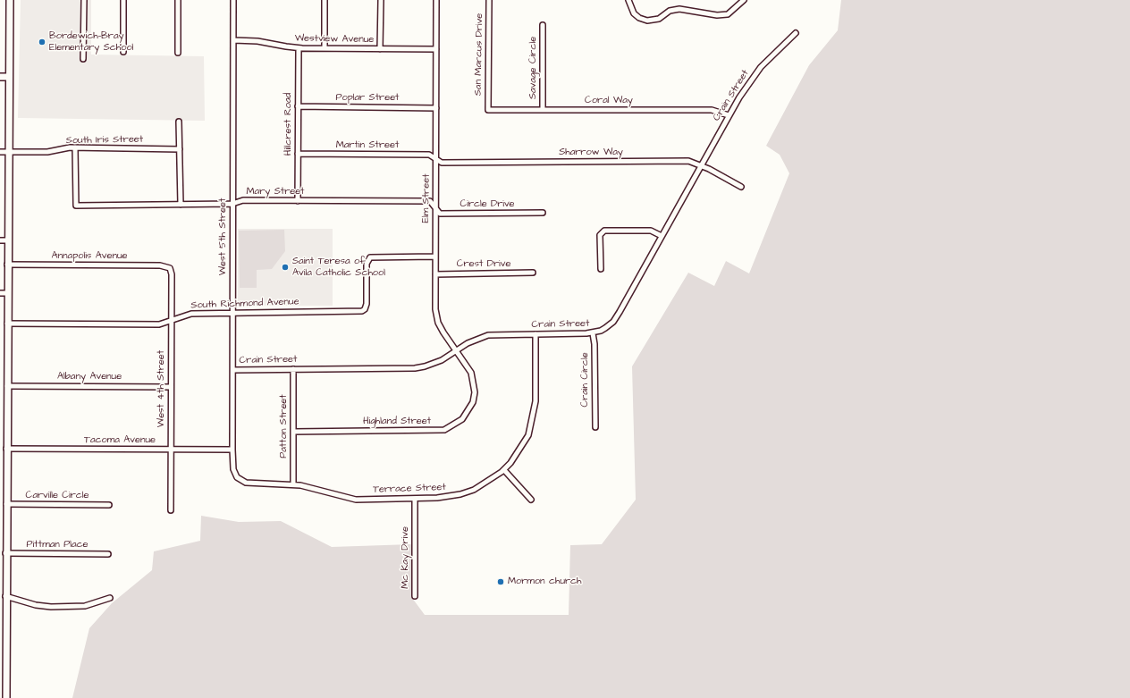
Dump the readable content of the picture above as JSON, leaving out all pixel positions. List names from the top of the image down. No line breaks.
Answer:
{"streets":{"street":["Westview Avenue","San Marcus Drive","Savage Circle","Crain Street","Poplar Street","Coral Way","Hillcrest Road","South Iris Street","Martin Street","Sharrow Way","Mary Street","Elm Street","Circle Drive","West 5th Street","Annapolis Avenue","Crest Drive","South Richmond Avenue","Albany Avenue","Crain Circle","West 4th Street","Highland Street","Patton Street","Tacoma Avenue","Terrace Street","Carville Circle","Pittman Place","Mc Kay Drive"]},"crossings":[["Westview Avenue","Hillcrest Road"],["Westview Avenue","Elm Street"],["Westview Avenue","West 5th Street"],["San Marcus Drive","Coral Way"],["Savage Circle","Coral Way"],["Crain Street","Coral Way"],["Crain Street","Sharrow Way"],["Crain Street","Elm Street"],["Crain Street","West 5th Street"],["Crain Street","Crain Circle"],["Crain Street","Patton Street"],["Crain Street","Terrace Street"],["Poplar Street","Hillcrest Road"],["Poplar Street","Elm Street"],["Hillcrest Road","Martin Street"],["Hillcrest Road","Mary Street"],["South Iris Street","Mary Street"],["Martin Street","Sharrow Way"],["Martin Street","Elm Street"],["Sharrow Way","Elm Street"],["Mary Street","Elm Street"],["Mary Street","Circle Drive"],["Mary Street","West 5th Street"],["Elm Street","Circle Drive"],["Elm Street","Crest Drive"],["Elm Street","South Richmond Avenue"],["Elm Street","Highland Street"],["West 5th Street","South Richmond Avenue"],["West 5th Street","Tacoma Avenue"],["West 5th Street","Terrace Street"],["Annapolis Avenue","West 4th Street"],["South Richmond Avenue","West 4th Street"],["Albany Avenue","West 4th Street"],["West 4th Street","Tacoma Avenue"],["Highland Street","Patton Street"],["Patton Street","Terrace Street"],["Terrace Street","Mc Kay Drive"]],"places":["Bordewich-Bray Elementary School","Saint Teresa of Avila Catholic School","Mormon church"]}
